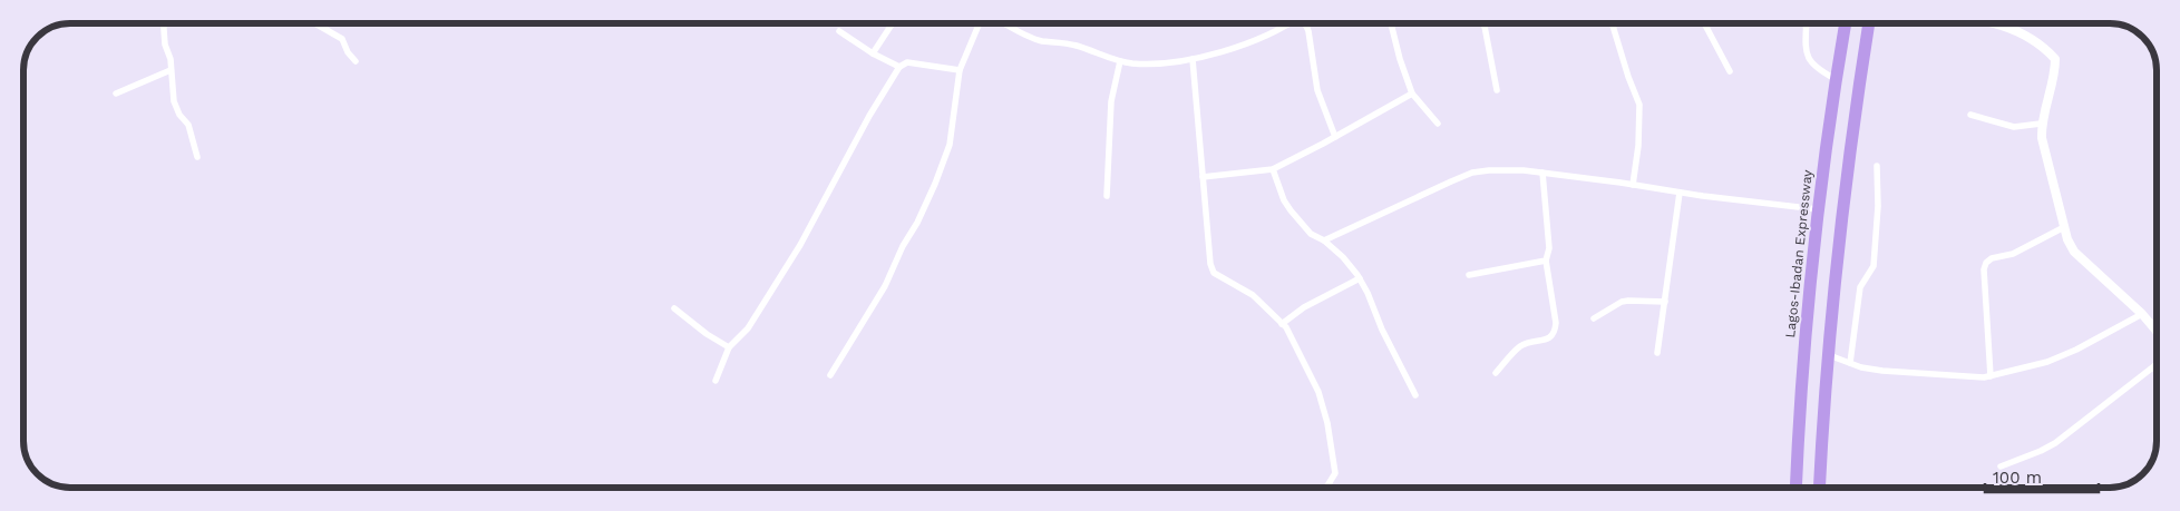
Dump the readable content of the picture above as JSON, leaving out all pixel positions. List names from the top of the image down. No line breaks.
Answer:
{"streets":{"highway":["Lagos-Ibadan Expressway"]},"scale_bar":"100 m"}
